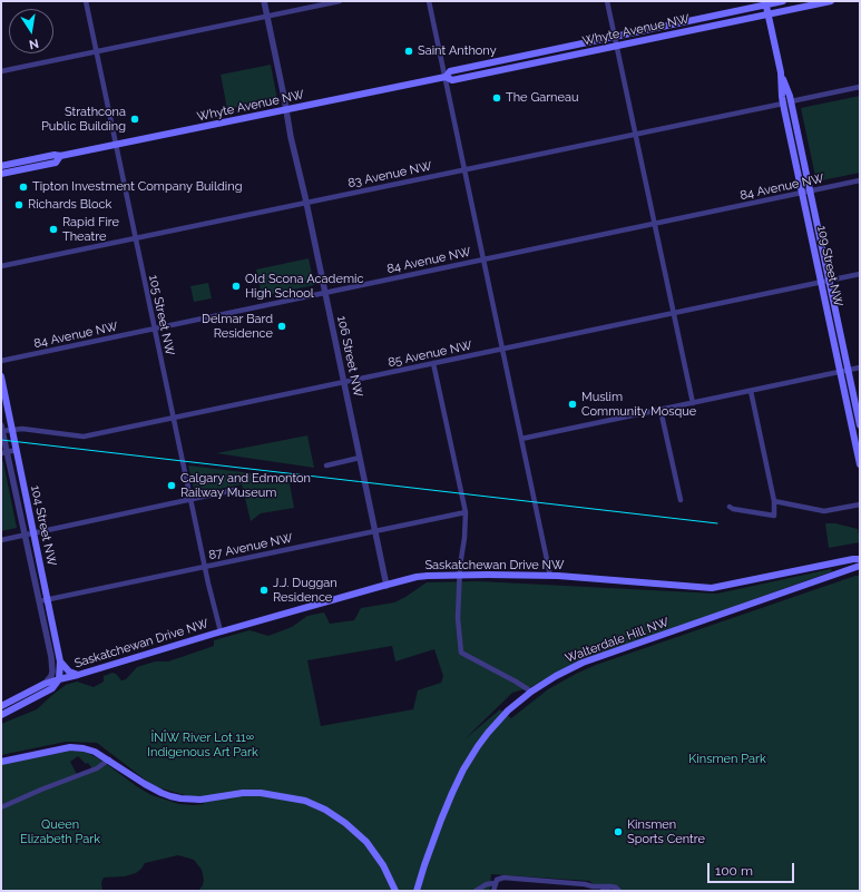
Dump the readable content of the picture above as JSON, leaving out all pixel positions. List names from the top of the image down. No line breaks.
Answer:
{"streets":{"main road":["Whyte Avenue NW","109 Street NW","104 Street NW","Saskatchewan Drive NW","Walterdale Hill NW"],"street":["83 Avenue NW","84 Avenue NW","105 Street NW","85 Avenue NW","106 Street NW","87 Avenue NW"]},"crossings":[["Whyte Avenue NW","109 Street NW"],["Whyte Avenue NW","105 Street NW"],["Whyte Avenue NW","106 Street NW"],["83 Avenue NW","109 Street NW"],["83 Avenue NW","105 Street NW"],["83 Avenue NW","106 Street NW"],["84 Avenue NW","109 Street NW"],["84 Avenue NW","105 Street NW"],["84 Avenue NW","106 Street NW"],["109 Street NW","85 Avenue NW"],["105 Street NW","85 Avenue NW"],["105 Street NW","87 Avenue NW"],["105 Street NW","Saskatchewan Drive NW"],["85 Avenue NW","106 Street NW"],["85 Avenue NW","104 Street NW"],["106 Street NW","87 Avenue NW"],["106 Street NW","Saskatchewan Drive NW"],["104 Street NW","87 Avenue NW"],["104 Street NW","Saskatchewan Drive NW"]],"parks":["ÎNÎW River Lot 11∞ Indigenous Art Park","Kinsmen Park","Queen Elizabeth Park"],"places":["Saint Anthony","The Garneau","Strathcona Public Building","Tipton Investment Company Building","Richards Block","Rapid Fire Theatre","Old Scona Academic High School","Delmar Bard Residence","Muslim Community Mosque","Calgary and Edmonton Railway Museum","J.J. Duggan Residence","Kinsmen Sports Centre"],"scale_bar":"100 m","north":"bottom"}
